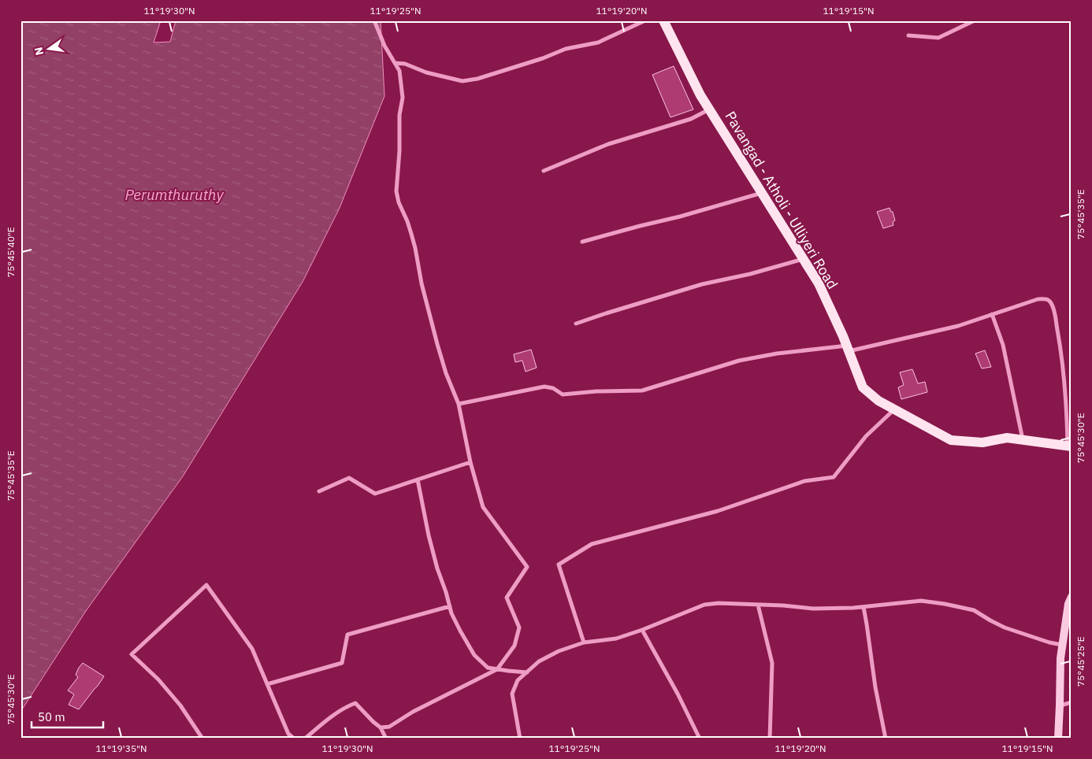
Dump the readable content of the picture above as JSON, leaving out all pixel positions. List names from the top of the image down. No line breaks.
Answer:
{"streets":{"main road":["Pavangad - Atholi - Ulliyeri Road"]},"water":["Perumthuruthy"],"scale_bar":"50 m","north":"left","coordinates":["11°19'30\"N","11°19'25\"N","11°19'20\"N","11°19'15\"N","75°45'35\"E","75°45'40\"E","75°45'30\"E","75°45'25\"E","11°19'35\"N"]}
